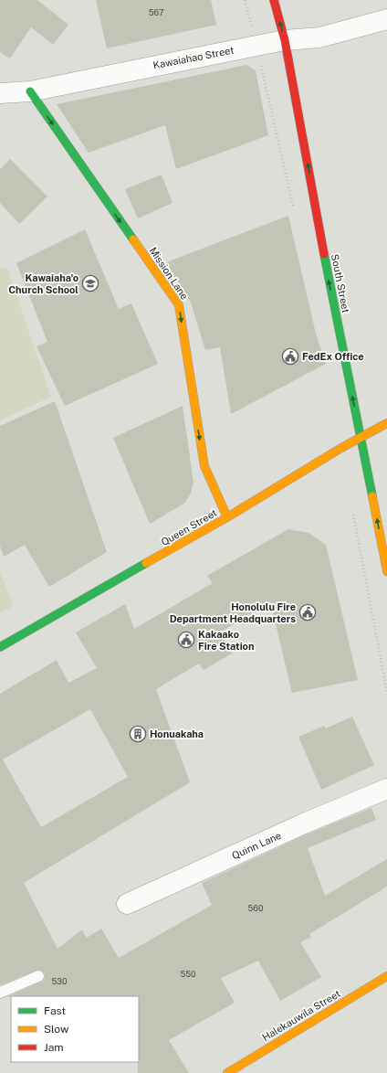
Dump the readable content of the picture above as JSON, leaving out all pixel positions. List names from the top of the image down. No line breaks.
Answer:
{"streets":{"main road":["Mission Lane","South Street","Queen Street","Halekauwila Street"],"street":["Kawaiahao Street","Quinn Lane"]},"crossings":[["Kawaiahao Street","Mission Lane"],["Kawaiahao Street","South Street"],["Mission Lane","Queen Street"],["South Street","Queen Street"]],"one_way":["Mission Lane","South Street"],"places":{"school or university":["Kawaiaha'o Church School"],"public building":["FedEx Office","Honolulu Fire Department Headquarters","Kakaako Fire Station"],"building":["Honuakaha"]},"house_numbers":["567","560","550","530"],"legend":["Fast","Slow","Jam"]}
